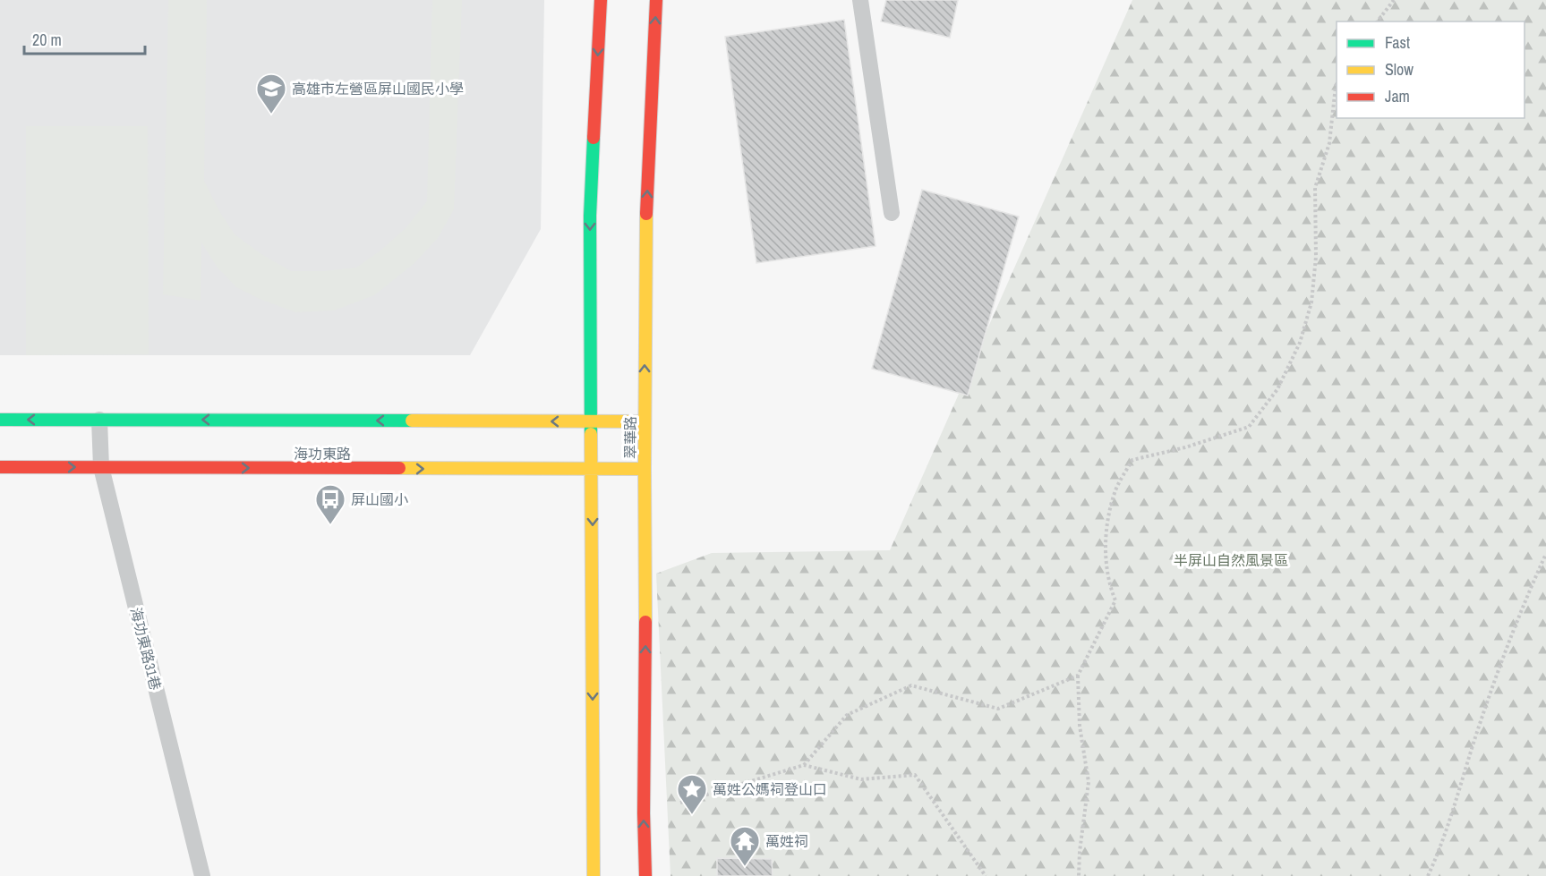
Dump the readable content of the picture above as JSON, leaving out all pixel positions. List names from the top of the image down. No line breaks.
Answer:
{"streets":{"main road":["翠華路","海功東路"],"lane":["海功東路31巷"]},"crossings":[["翠華路","海功東路"],["海功東路","海功東路31巷"]],"parks":["半屏山自然風景區"],"places":{"school or university":["高雄市左營區屏山國民小學"],"bus stop":["屏山國小"],"place":["萬姓公媽祠登山口"],"temple":["萬姓祠"]},"legend":["Fast","Slow","Jam"],"scale_bar":"20 m"}
